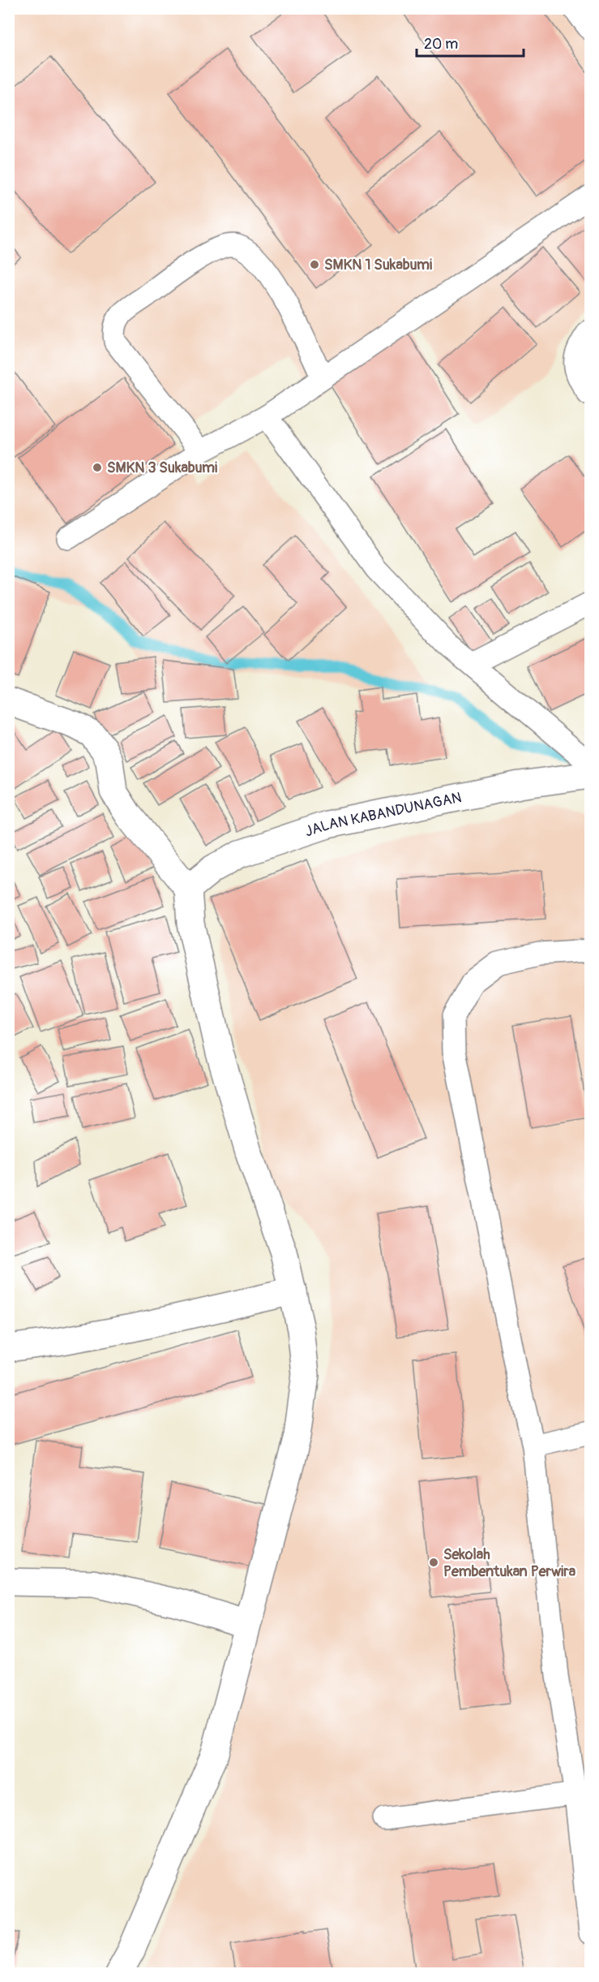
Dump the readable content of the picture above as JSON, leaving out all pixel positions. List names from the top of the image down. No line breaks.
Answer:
{"streets":{"street":["JALAN KABANDUNAGAN"]},"places":["SMKN 1 Sukabumi","SMKN 3 Sukabumi","Sekolah Pembentukan Perwira"],"scale_bar":"20 m"}
